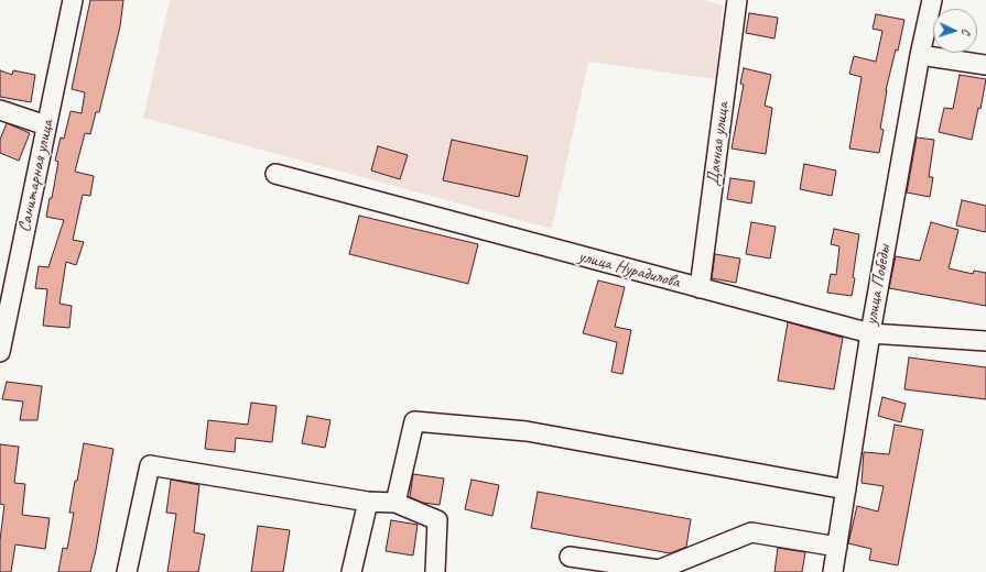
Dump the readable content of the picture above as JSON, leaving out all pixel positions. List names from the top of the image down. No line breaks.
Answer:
{"streets":{"street":["Дачная улица","Санитарная улица","улица Нурадилова","улица Победы"]},"crossings":[["Дачная улица","улица Нурадилова"],["улица Нурадилова","улица Победы"]],"north":"right"}
